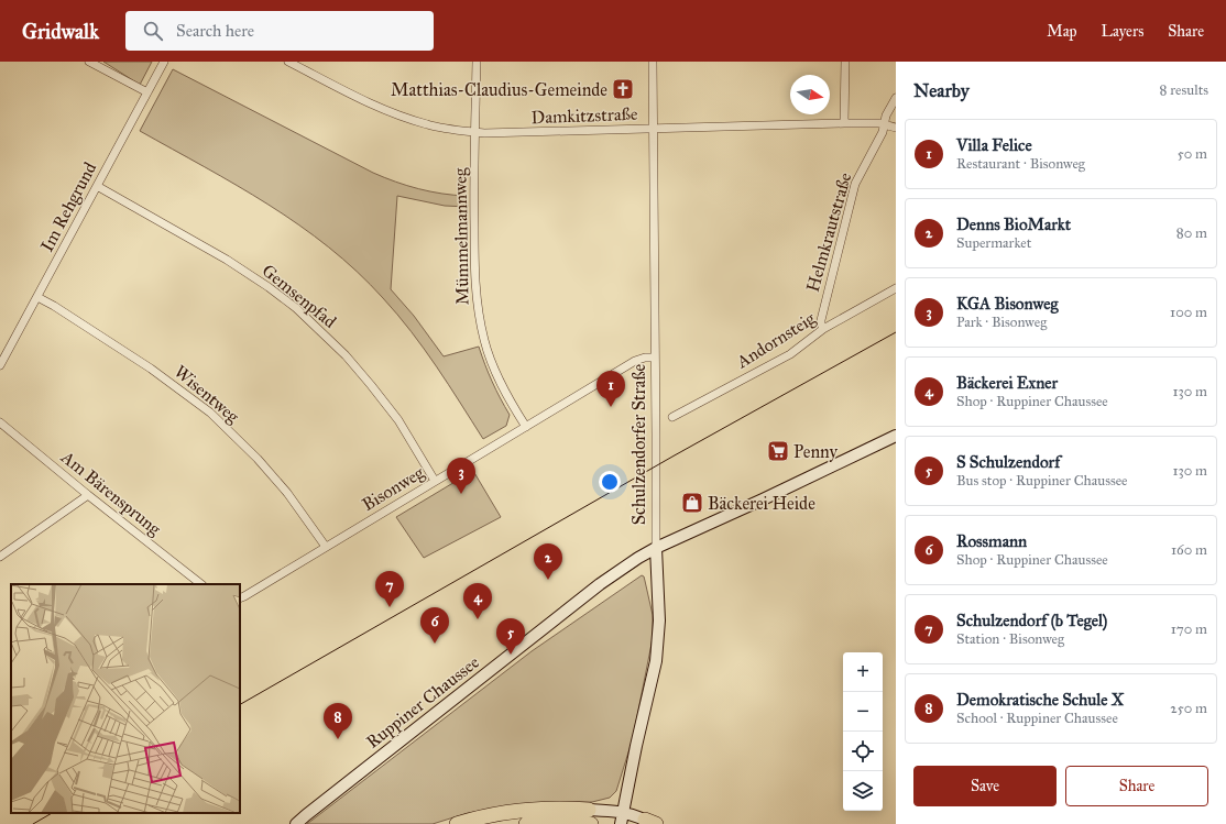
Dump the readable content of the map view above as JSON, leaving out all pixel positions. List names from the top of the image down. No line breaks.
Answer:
{"streets":{"main road":["Schulzendorfer Straße","Ruppiner Chaussee"],"street":["Damkitzstraße","Im Rehgrund","Helmkrautstraße","Mümmelmannweg","Gemsenpfad","Andornsteig","Wisentweg","Bisonweg","Am Bärensprung"]},"crossings":[["Damkitzstraße","Helmkrautstraße"],["Damkitzstraße","Mümmelmannweg"],["Damkitzstraße","Schulzendorfer Straße"],["Im Rehgrund","Gemsenpfad"],["Im Rehgrund","Wisentweg"],["Helmkrautstraße","Andornsteig"],["Mümmelmannweg","Bisonweg"],["Gemsenpfad","Bisonweg"],["Wisentweg","Bisonweg"],["Schulzendorfer Straße","Bisonweg"],["Schulzendorfer Straße","Ruppiner Chaussee"]],"places":{"church":["Matthias-Claudius-Gemeinde"],"supermarket":["Penny"],"shop":["Bäckerei Heide"]},"north":"right","page":{"header":"Gridwalk","search":"Search here","nav":["Map","Layers","Share"],"heading":["Nearby","8 results"],"list":[{"mark":"1","name":"Villa Felice","note":"Restaurant · Bisonweg","value":"50 m"},{"mark":"2","name":"Denns BioMarkt","note":"Supermarket","value":"80 m"},{"mark":"3","name":"KGA Bisonweg","note":"Park · Bisonweg","value":"100 m"},{"mark":"4","name":"Bäckerei Exner","note":"Shop · Ruppiner Chaussee","value":"130 m"},{"mark":"5","name":"S Schulzendorf","note":"Bus stop · Ruppiner Chaussee","value":"130 m"},{"mark":"6","name":"Rossmann","note":"Shop · Ruppiner Chaussee","value":"160 m"},{"mark":"7","name":"Schulzendorf (b Tegel)","note":"Station · Bisonweg","value":"170 m"},{"mark":"8","name":"Demokratische Schule X","note":"School · Ruppiner Chaussee","value":"250 m"}],"pins":["1","3","2","7","4","6","5","8"],"map_buttons":["+","−"],"buttons":["Save","Share"]}}
